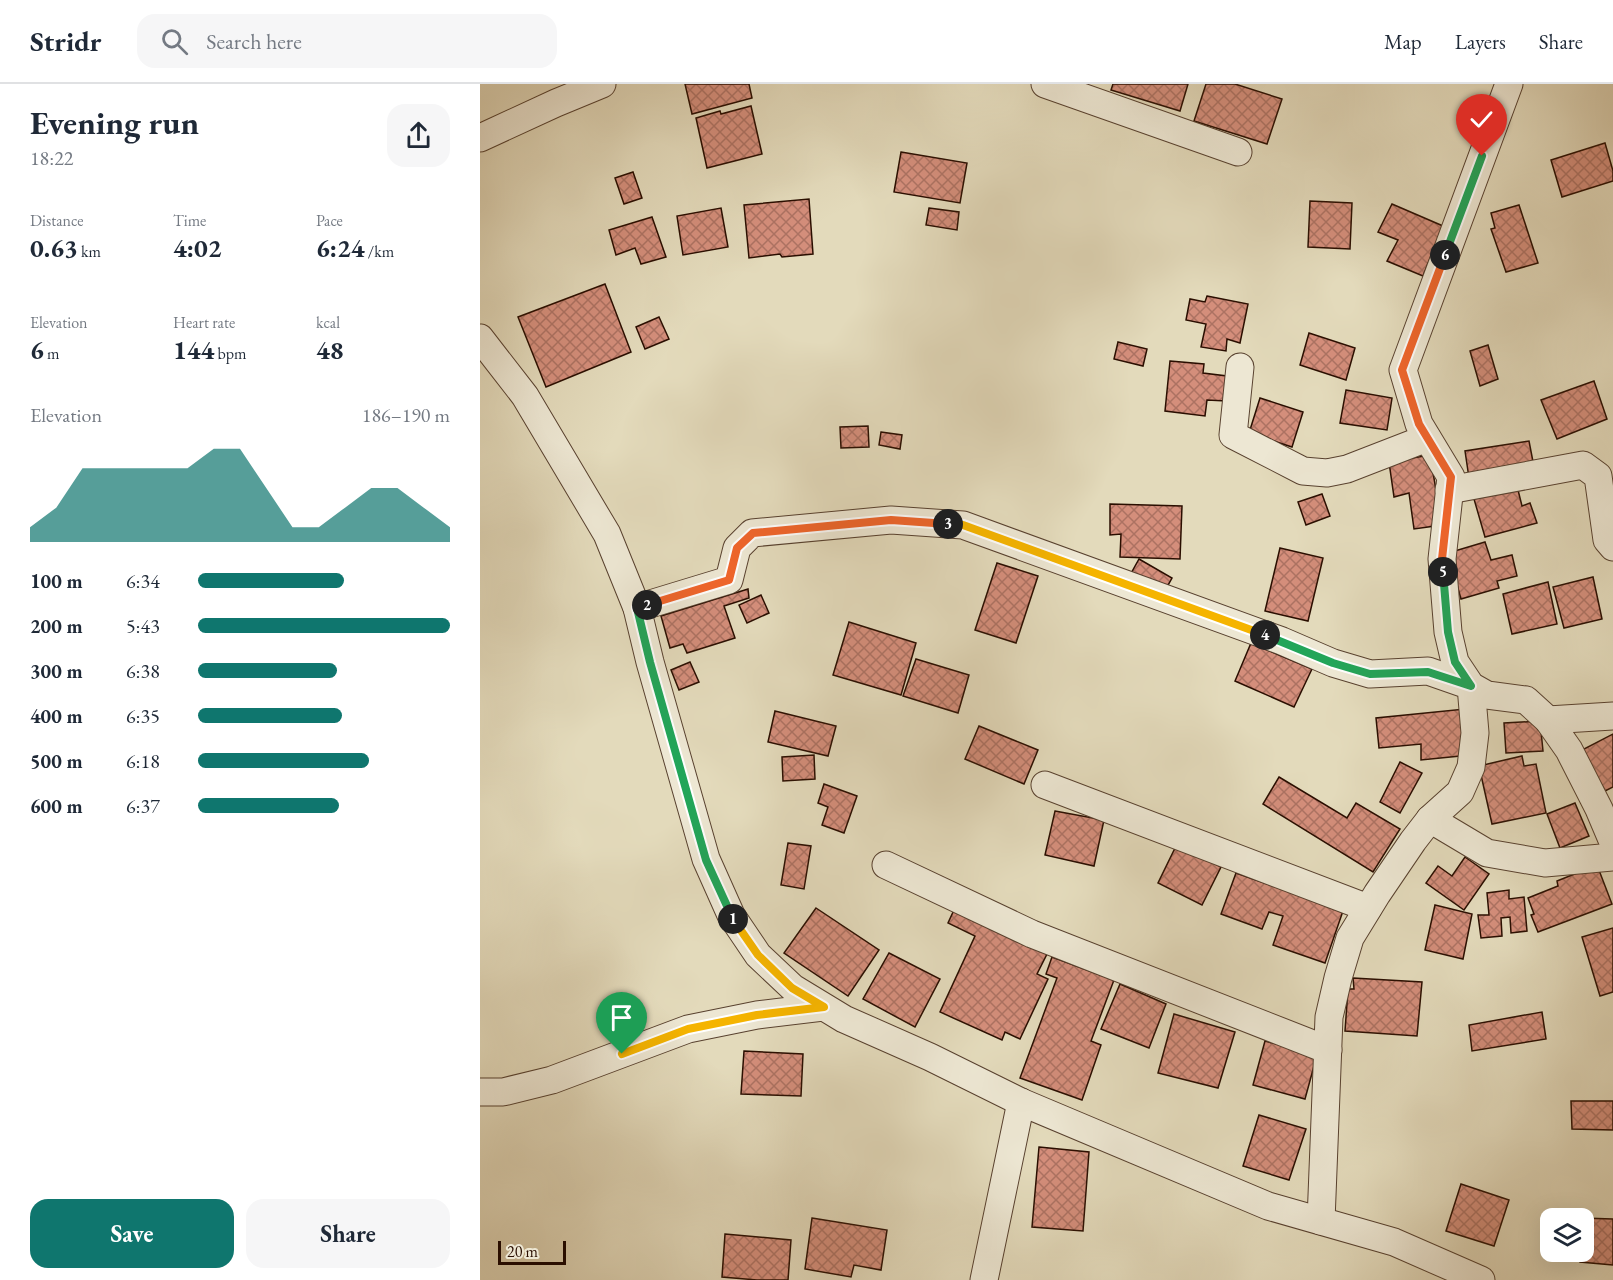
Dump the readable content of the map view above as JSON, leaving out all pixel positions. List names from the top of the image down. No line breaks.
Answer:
{"scale_bar":"20 m","page":{"header":"Stridr","search":"Search here","nav":["Map","Layers","Share"],"heading":["Evening run","18:22"],"stats":[["Distance","0.63 km"],["Time","4:02"],["Pace","6:24 /km"],["Elevation","6 m"],["Heart rate","144 bpm"],["kcal","48"]],"pins":["6","3","5","2","4","1"],"chart":["Elevation","186–190 m"],"list":[{"name":"100 m","note":"6:34"},{"name":"200 m","note":"5:43"},{"name":"300 m","note":"6:38"},{"name":"400 m","note":"6:35"},{"name":"500 m","note":"6:18"},{"name":"600 m","note":"6:37"}],"buttons":["Save","Share"],"scale":"20 m"}}
